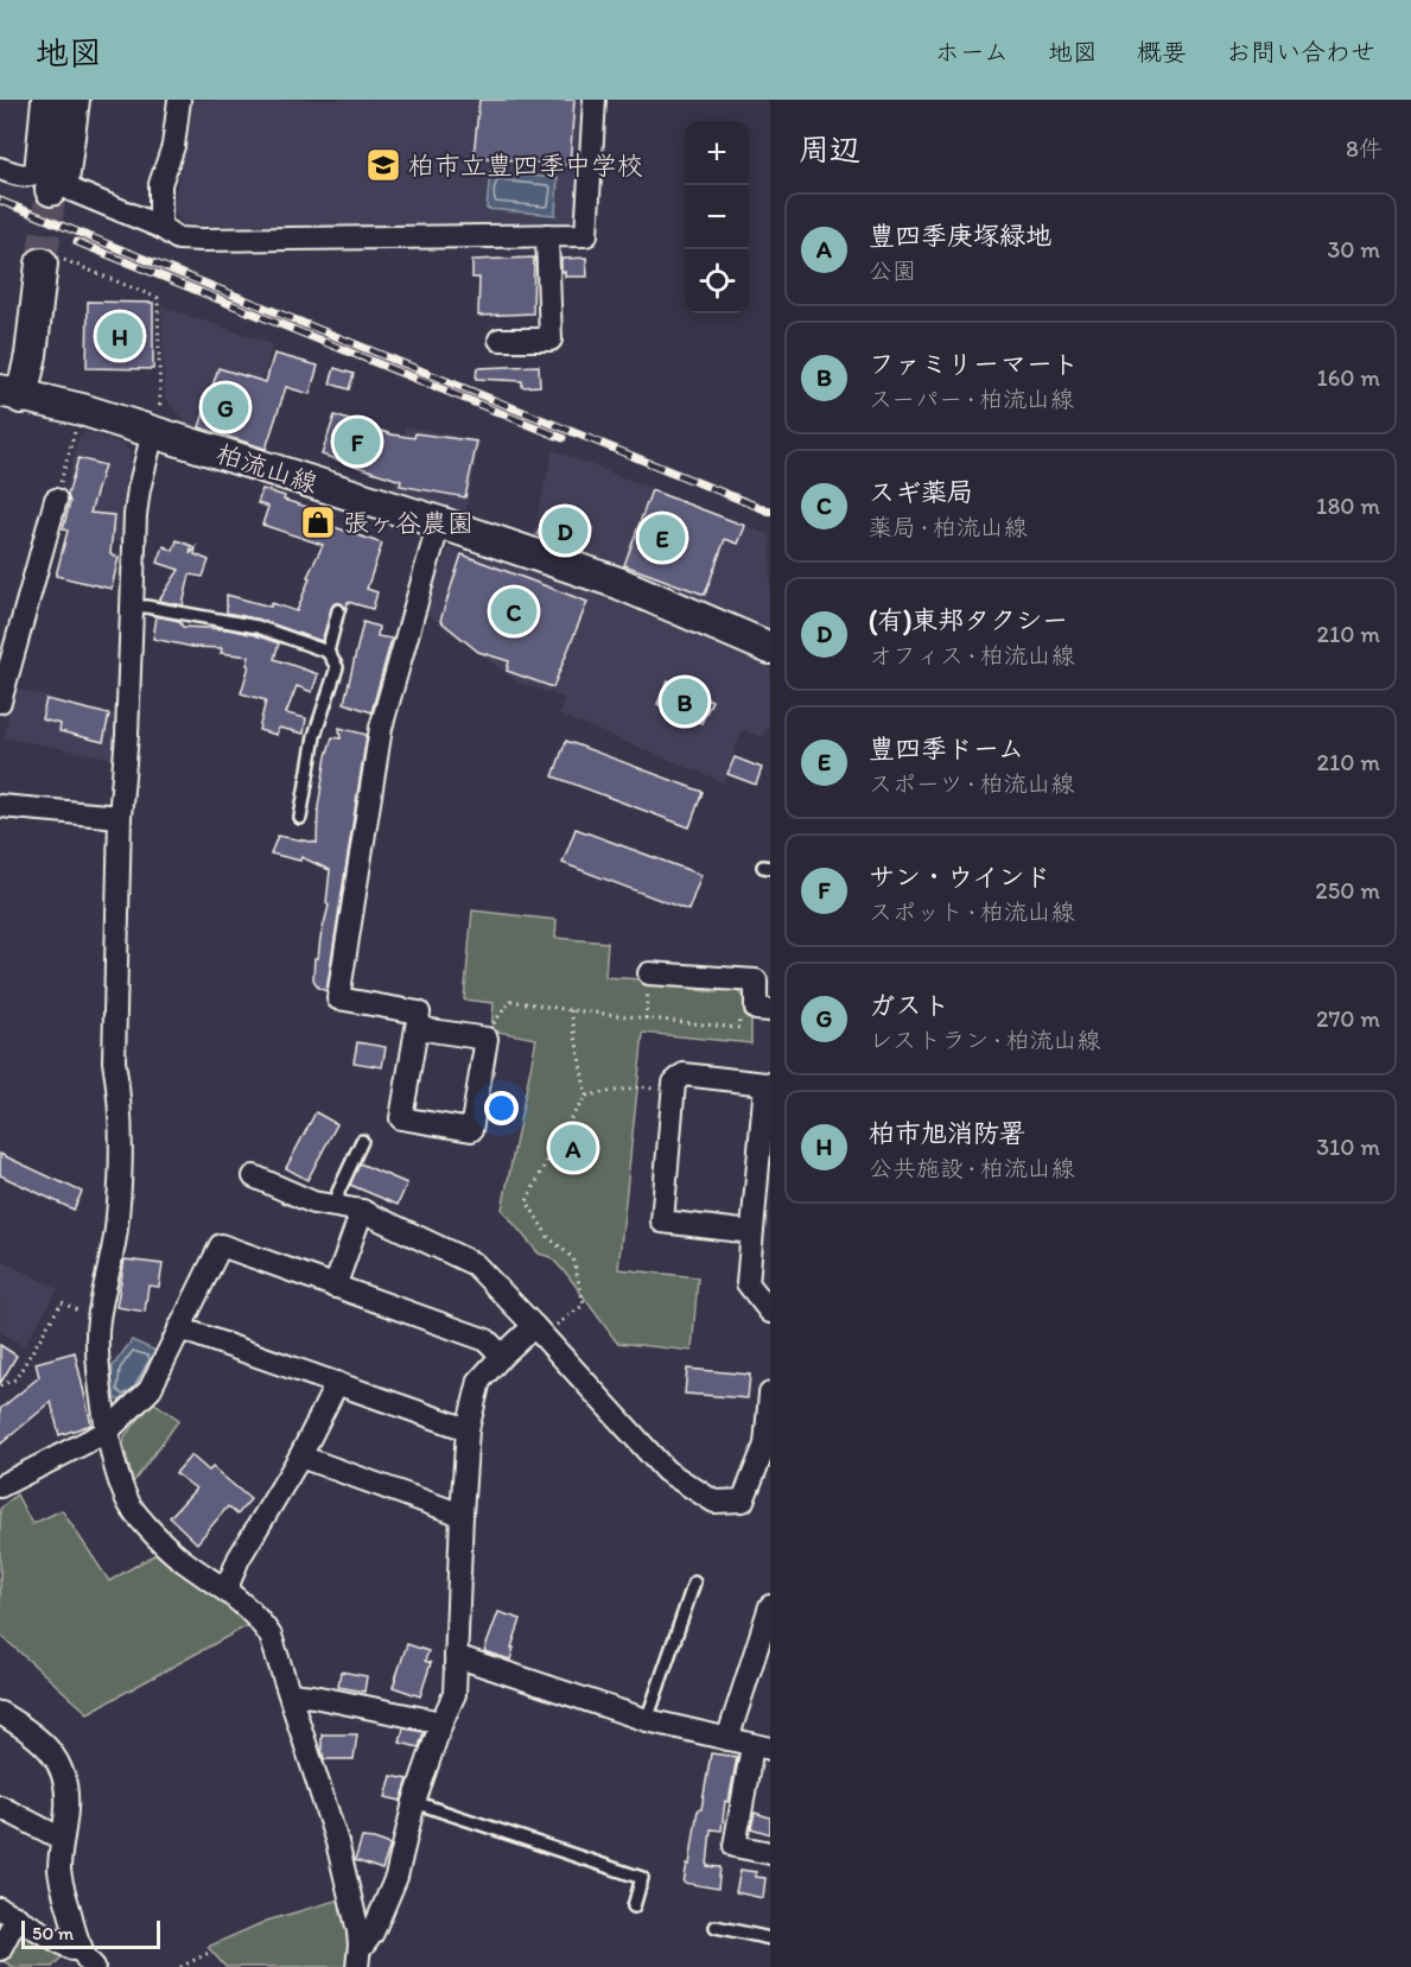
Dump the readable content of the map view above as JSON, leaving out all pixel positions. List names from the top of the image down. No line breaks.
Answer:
{"streets":{"main road":["柏流山線"]},"places":{"school or university":["柏市立豊四季中学校"],"shop":["張ヶ谷農園"]},"scale_bar":"50 m","page":{"header":"地図","nav":["ホーム","地図","概要","お問い合わせ"],"heading":["周辺","8件"],"map_buttons":["+","−"],"list":[{"mark":"A","name":"豊四季庚塚緑地","note":"公園","value":"30 m"},{"mark":"B","name":"ファミリーマート","note":"スーパー · 柏流山線","value":"160 m"},{"mark":"C","name":"スギ薬局","note":"薬局 · 柏流山線","value":"180 m"},{"mark":"D","name":"(有)東邦タクシー","note":"オフィス · 柏流山線","value":"210 m"},{"mark":"E","name":"豊四季ドーム","note":"スポーツ · 柏流山線","value":"210 m"},{"mark":"F","name":"サン・ウインド","note":"スポット · 柏流山線","value":"250 m"},{"mark":"G","name":"ガスト","note":"レストラン · 柏流山線","value":"270 m"},{"mark":"H","name":"柏市旭消防署","note":"公共施設 · 柏流山線","value":"310 m"}],"pins":["H","G","F","D","E","C","B","A"],"scale":"50 m"}}
